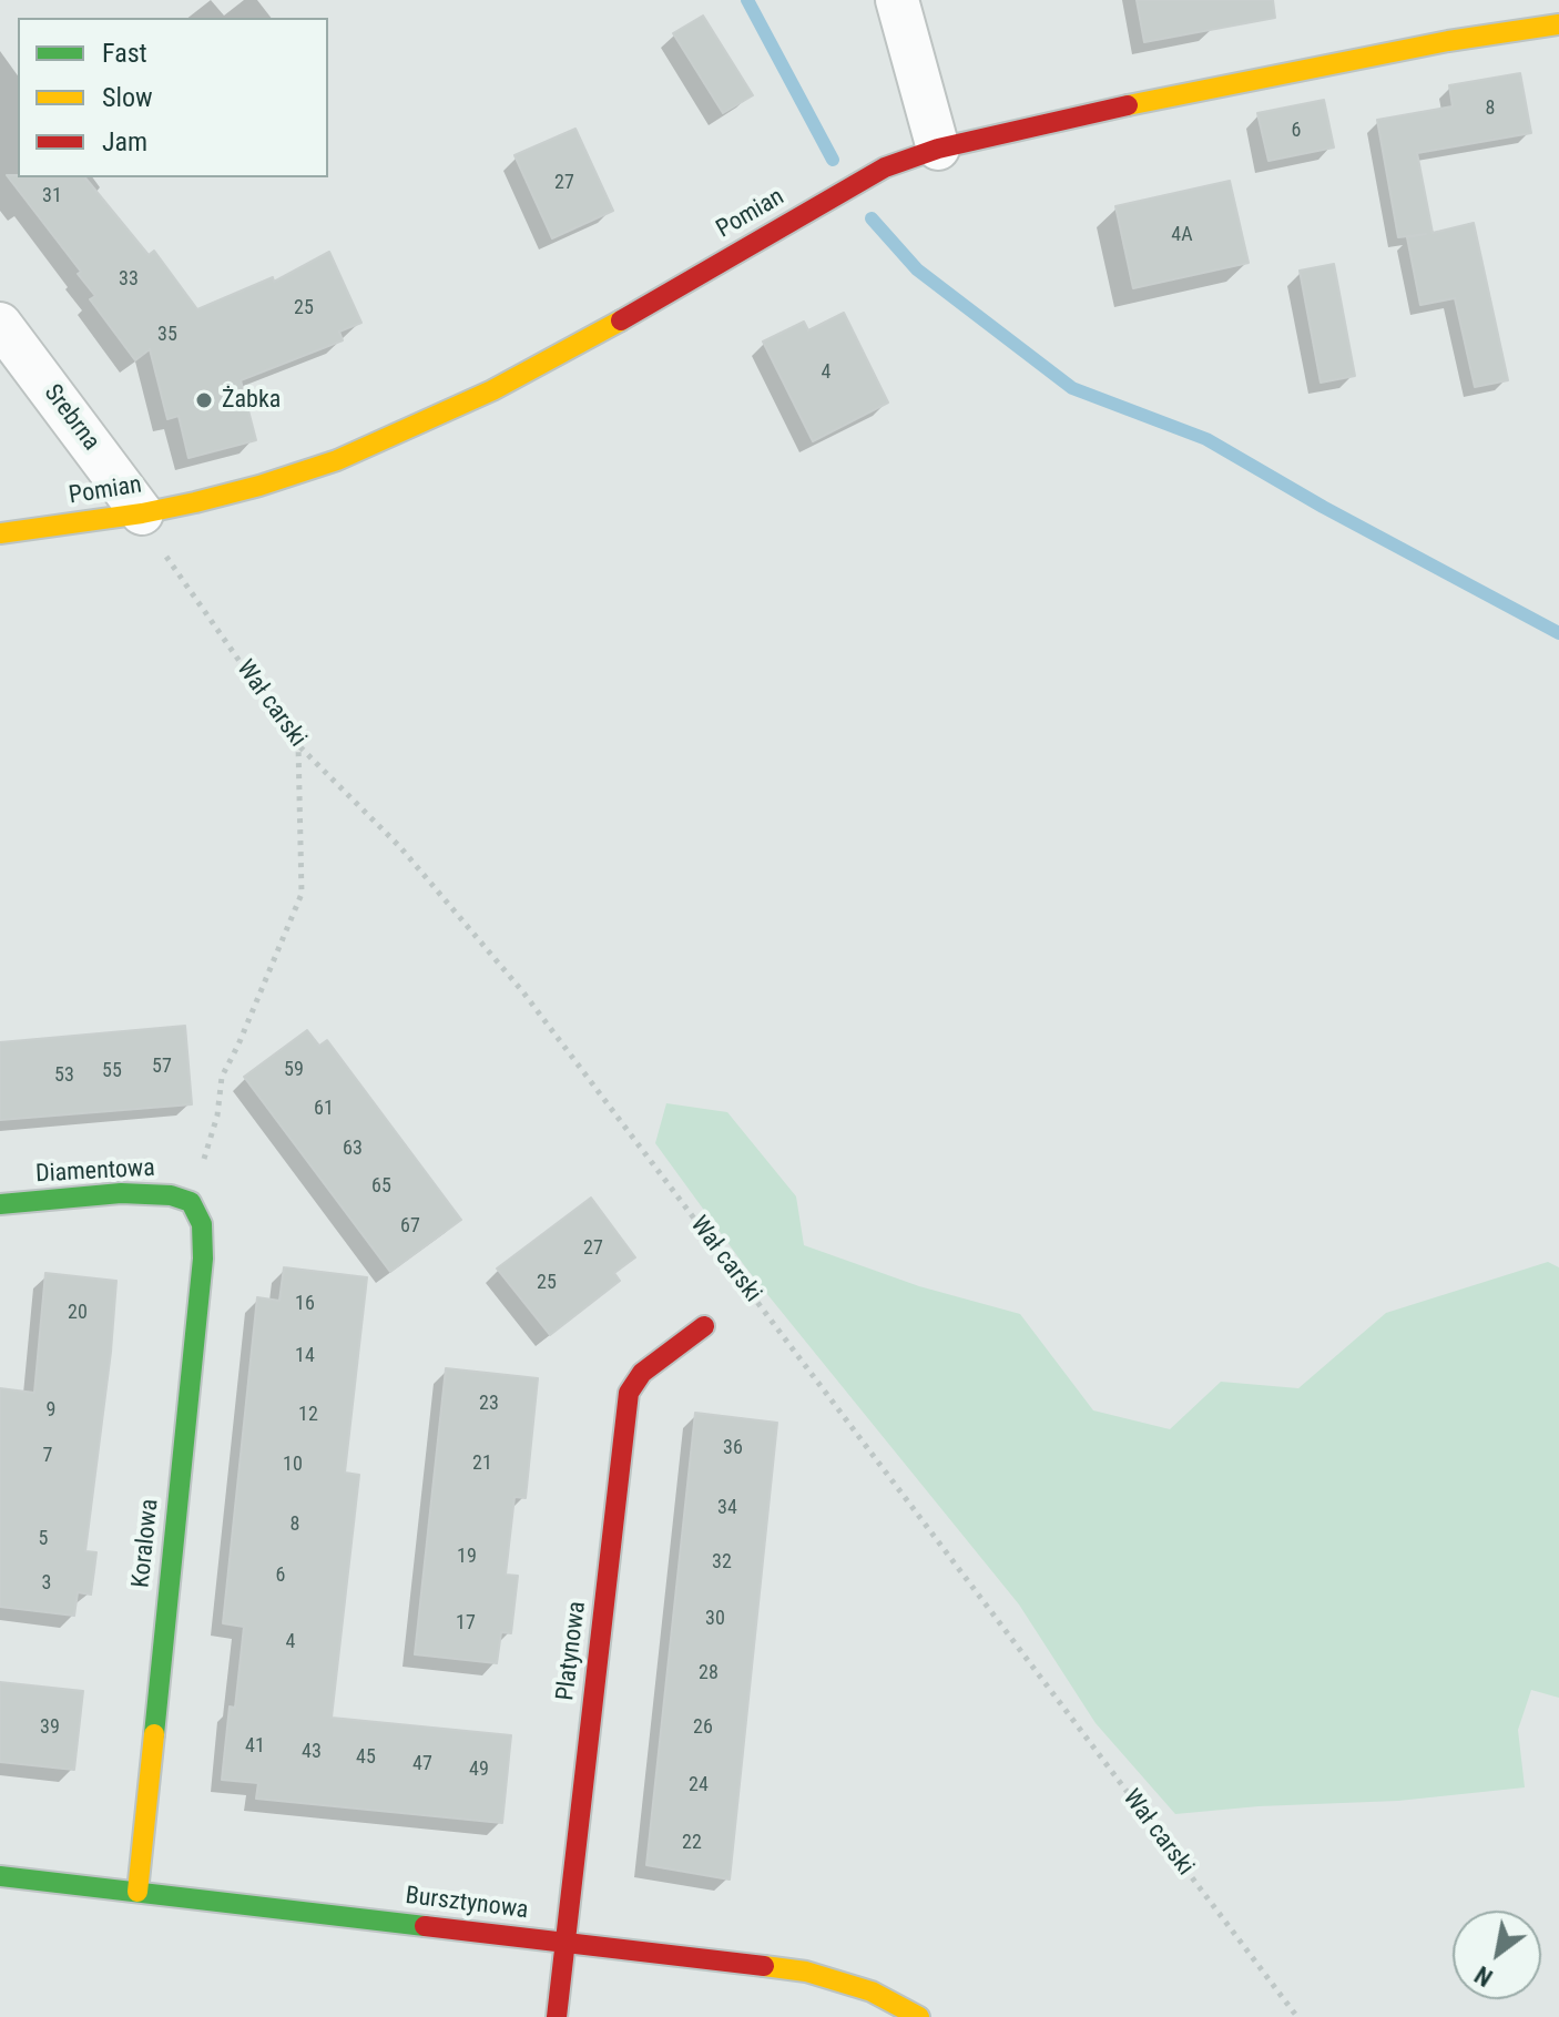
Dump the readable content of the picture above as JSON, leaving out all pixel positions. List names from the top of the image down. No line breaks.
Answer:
{"streets":{"street":["Pomian","Srebrna","Diamentowa","Koralowa","Platynowa","Bursztynowa"],"path":["Wał carski"]},"crossings":[["Pomian","Srebrna"],["Pomian","Wał carski"],["Srebrna","Wał carski"],["Diamentowa","Koralowa"],["Koralowa","Bursztynowa"],["Platynowa","Bursztynowa"]],"places":["Żabka"],"house_numbers":["8","6","27","31","4A","33","25","35","4","57","59","55","53","61","63","65","67","27","25","16","20","14","23","9","12","36","7","21","10","34","8","5","19","32","6","3","30","17","4","28","39","26","41","43","45","47","49","24","22"],"legend":["Fast","Slow","Jam"],"north":"bottom left"}
